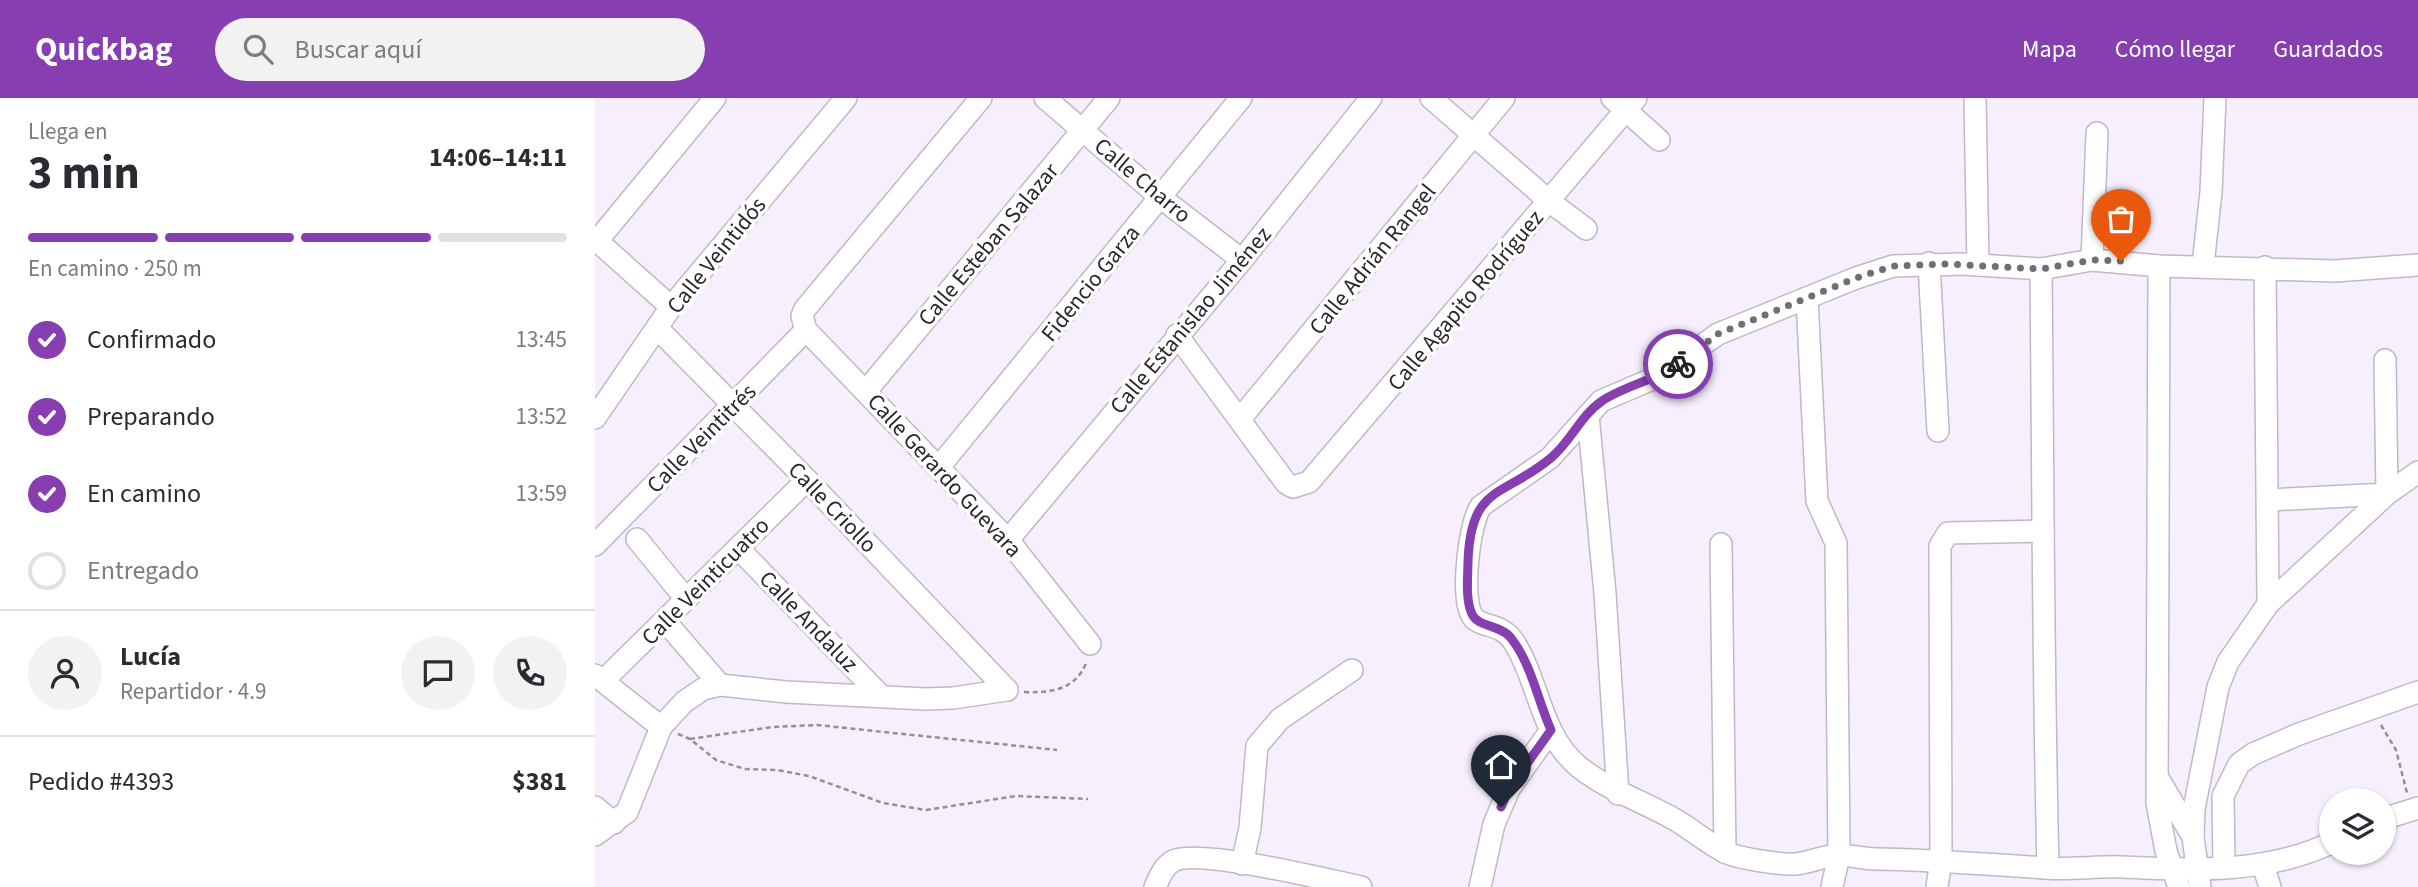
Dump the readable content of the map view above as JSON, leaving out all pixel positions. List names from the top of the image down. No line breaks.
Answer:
{"streets":{"street":["Calle Charro","Calle Esteban Salazar","Calle Veintidós","Calle Adrián Rangel","Fidencio Garza","Calle Agapito Rodríguez","Calle Estanislao Jiménez","Calle Veintitrés","Calle Gerardo Guevara","Calle Criollo","Calle Veinticuatro","Calle Andaluz"]},"crossings":[["Calle Charro","Calle Esteban Salazar"],["Calle Charro","Fidencio Garza"],["Calle Charro","Calle Estanislao Jiménez"],["Calle Esteban Salazar","Calle Gerardo Guevara"],["Calle Veintidós","Calle Criollo"],["Calle Adrián Rangel","Calle Agapito Rodríguez"],["Fidencio Garza","Calle Gerardo Guevara"],["Calle Estanislao Jiménez","Calle Gerardo Guevara"],["Calle Veintitrés","Calle Gerardo Guevara"],["Calle Veintitrés","Calle Criollo"],["Calle Criollo","Calle Veinticuatro"],["Calle Veinticuatro","Calle Andaluz"]],"page":{"header":"Quickbag","search":"Buscar aquí","nav":["Mapa","Cómo llegar","Guardados"],"heading":["3 min","Llega en","14:06–14:11"],"panel":["Lucía","Repartidor · 4.9","Pedido #4393","$381"],"bar":"En camino · 250 m","list":[["Confirmado","13:45"],["Preparando","13:52"],["En camino","13:59"],"Entregado"]}}
